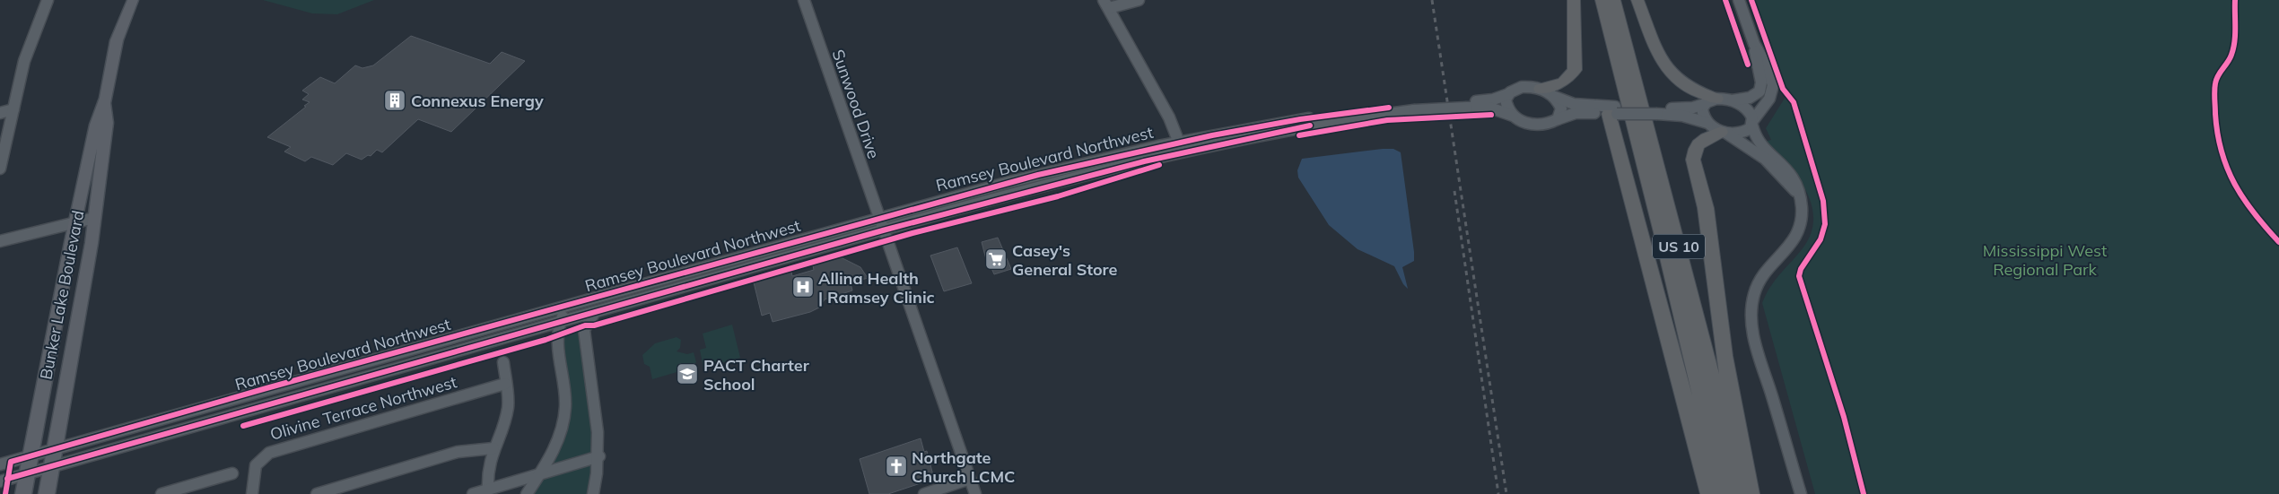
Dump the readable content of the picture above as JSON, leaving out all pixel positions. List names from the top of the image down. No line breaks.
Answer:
{"streets":{"highway":["US 10"],"main road":["Bunker Lake Boulevard"],"street":["Sunwood Drive","Ramsey Boulevard Northwest","Olivine Terrace Northwest"]},"crossings":[["Sunwood Drive","Ramsey Boulevard Northwest"],["Ramsey Boulevard Northwest","Bunker Lake Boulevard"]],"parks":["Mississippi West Regional Park"],"places":{"building":["Connexus Energy"],"supermarket":["Casey's General Store"],"hospital":["Allina Health | Ramsey Clinic"],"school or university":["PACT Charter School"],"church":["Northgate Church LCMC"]}}
